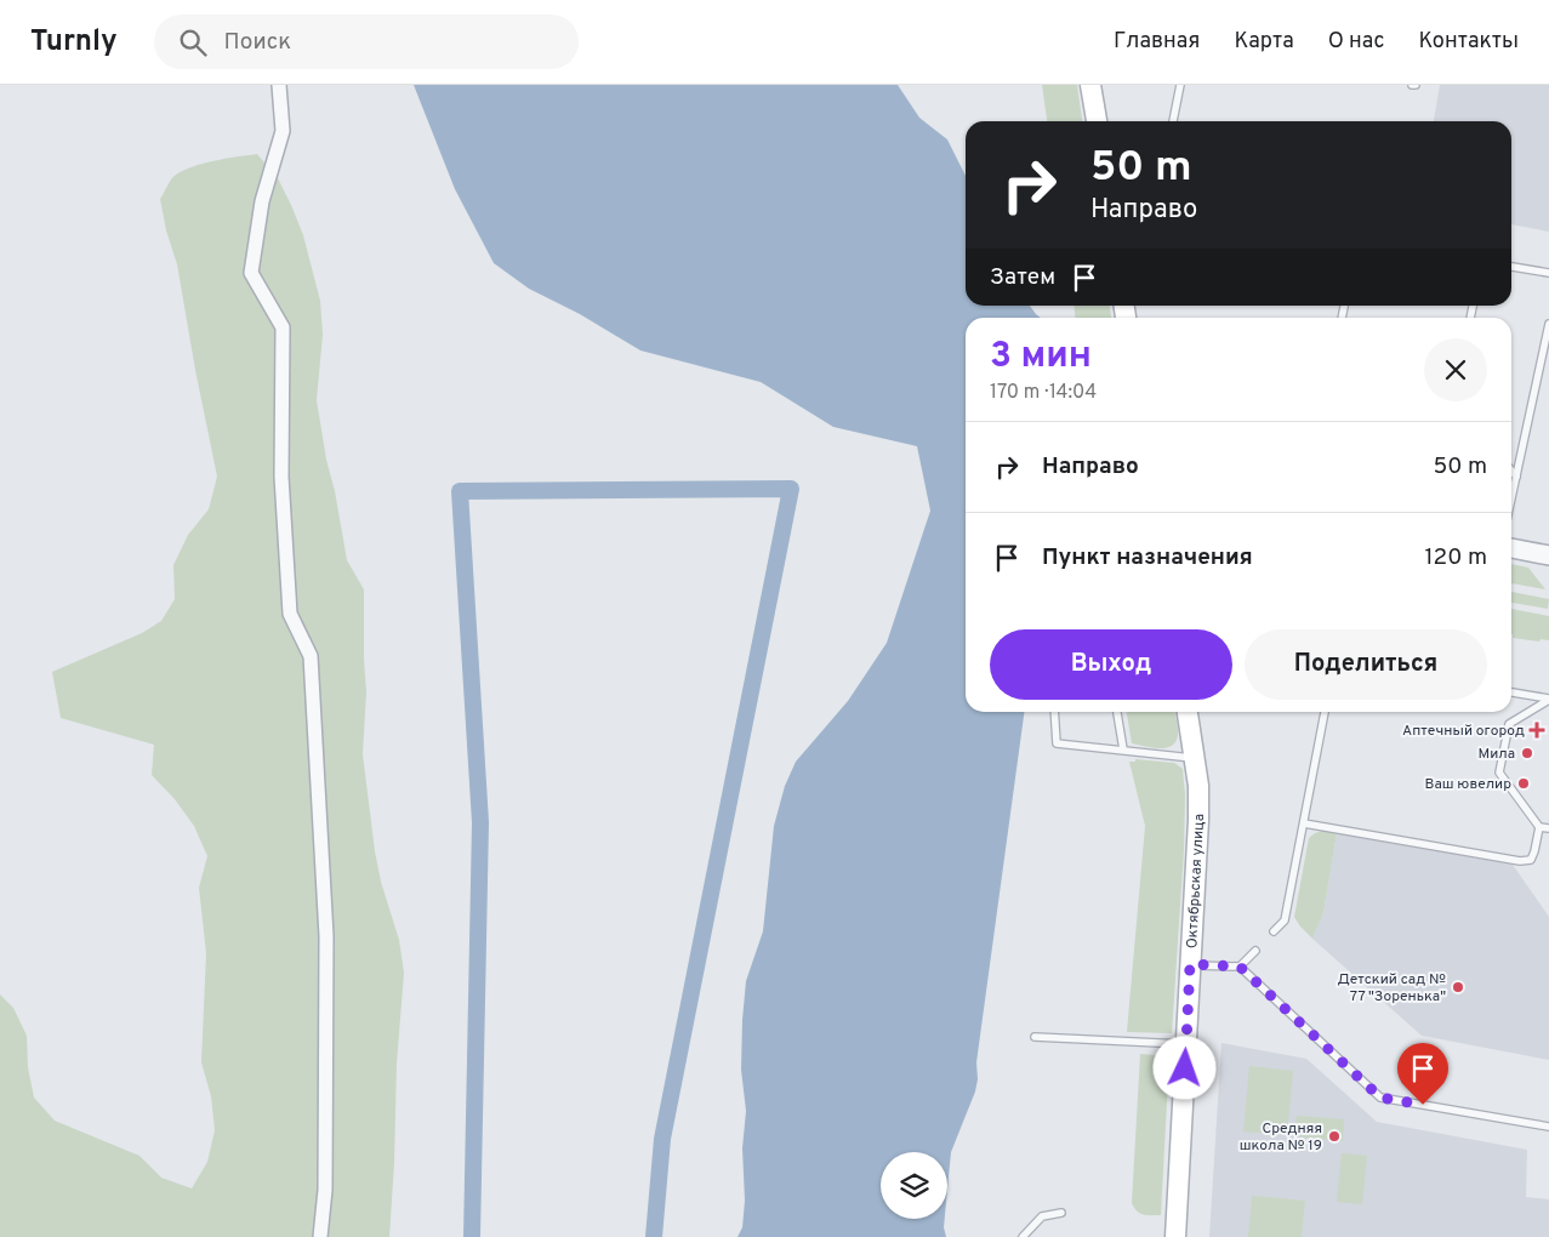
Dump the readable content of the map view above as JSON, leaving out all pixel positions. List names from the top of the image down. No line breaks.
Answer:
{"streets":{"main road":["Октябрьская улица"]},"places":{"health":["Аптечный огород"],"other":["Мила","Ваш ювелир","Детский сад № 77 \"Зоренька\"","Средняя школа № 19"]},"page":{"header":"Turnly","search":"Поиск","nav":["Главная","Карта","О нас","Контакты"],"turn":["50 m","Направо"],"then":"Затем","heading":["3 мин","170 m · 14:04"],"list":[{"name":"Направо","value":"50 m"},{"name":"Пункт назначения","value":"120 m"}],"buttons":["Выход","Поделиться"]}}
